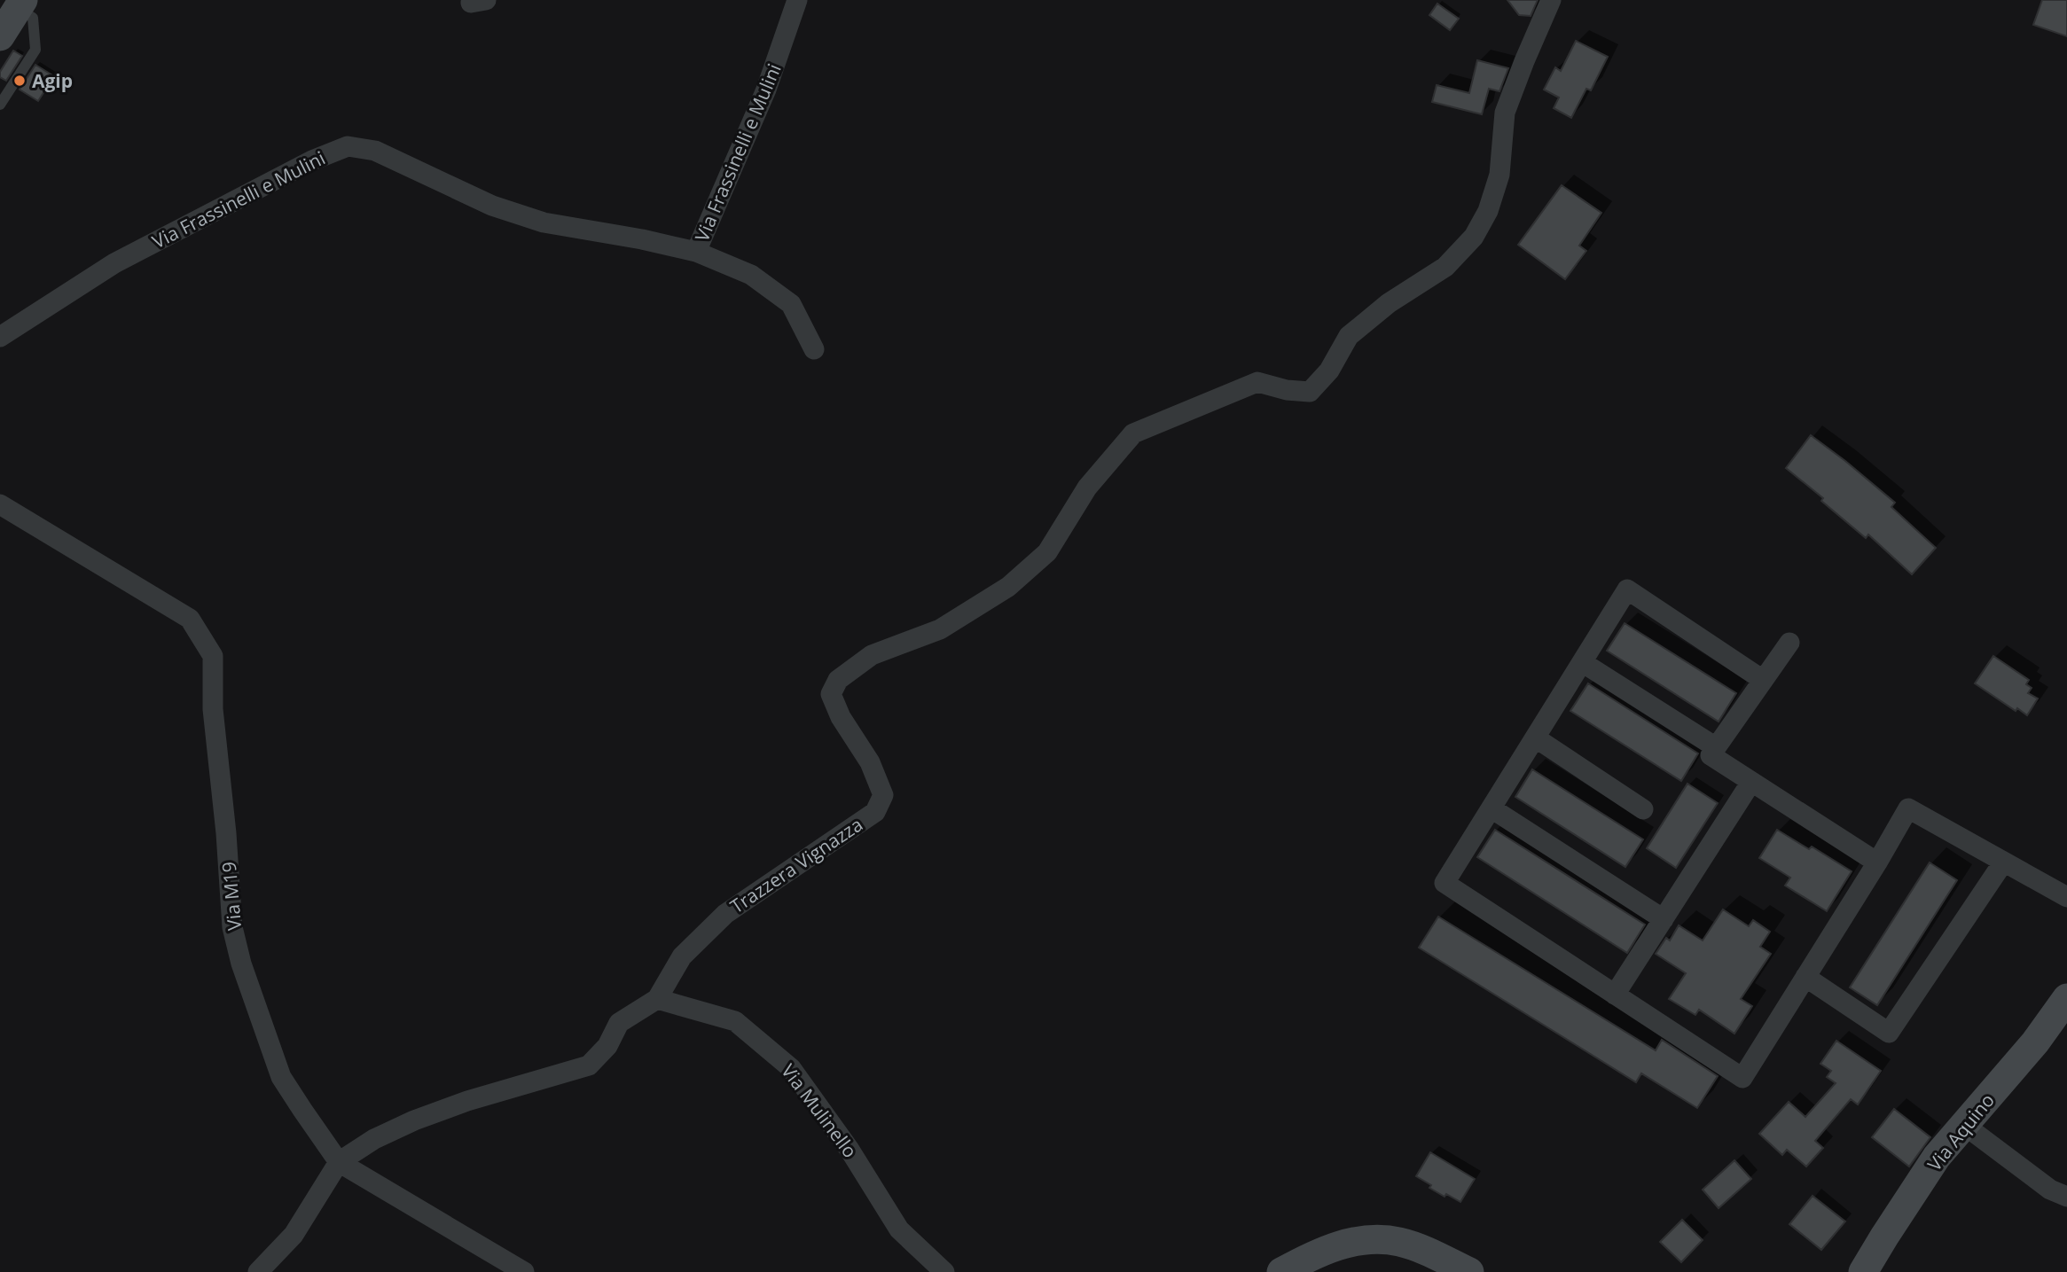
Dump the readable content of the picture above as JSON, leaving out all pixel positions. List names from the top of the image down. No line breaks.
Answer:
{"streets":{"street":["Via Frassinelli e Mulini","Trazzera Vignazza","Via M19","Via Mulinello","Via Aquino"]},"crossings":[["Trazzera Vignazza","Via M19"],["Trazzera Vignazza","Via Mulinello"]],"places":["Agip"]}
